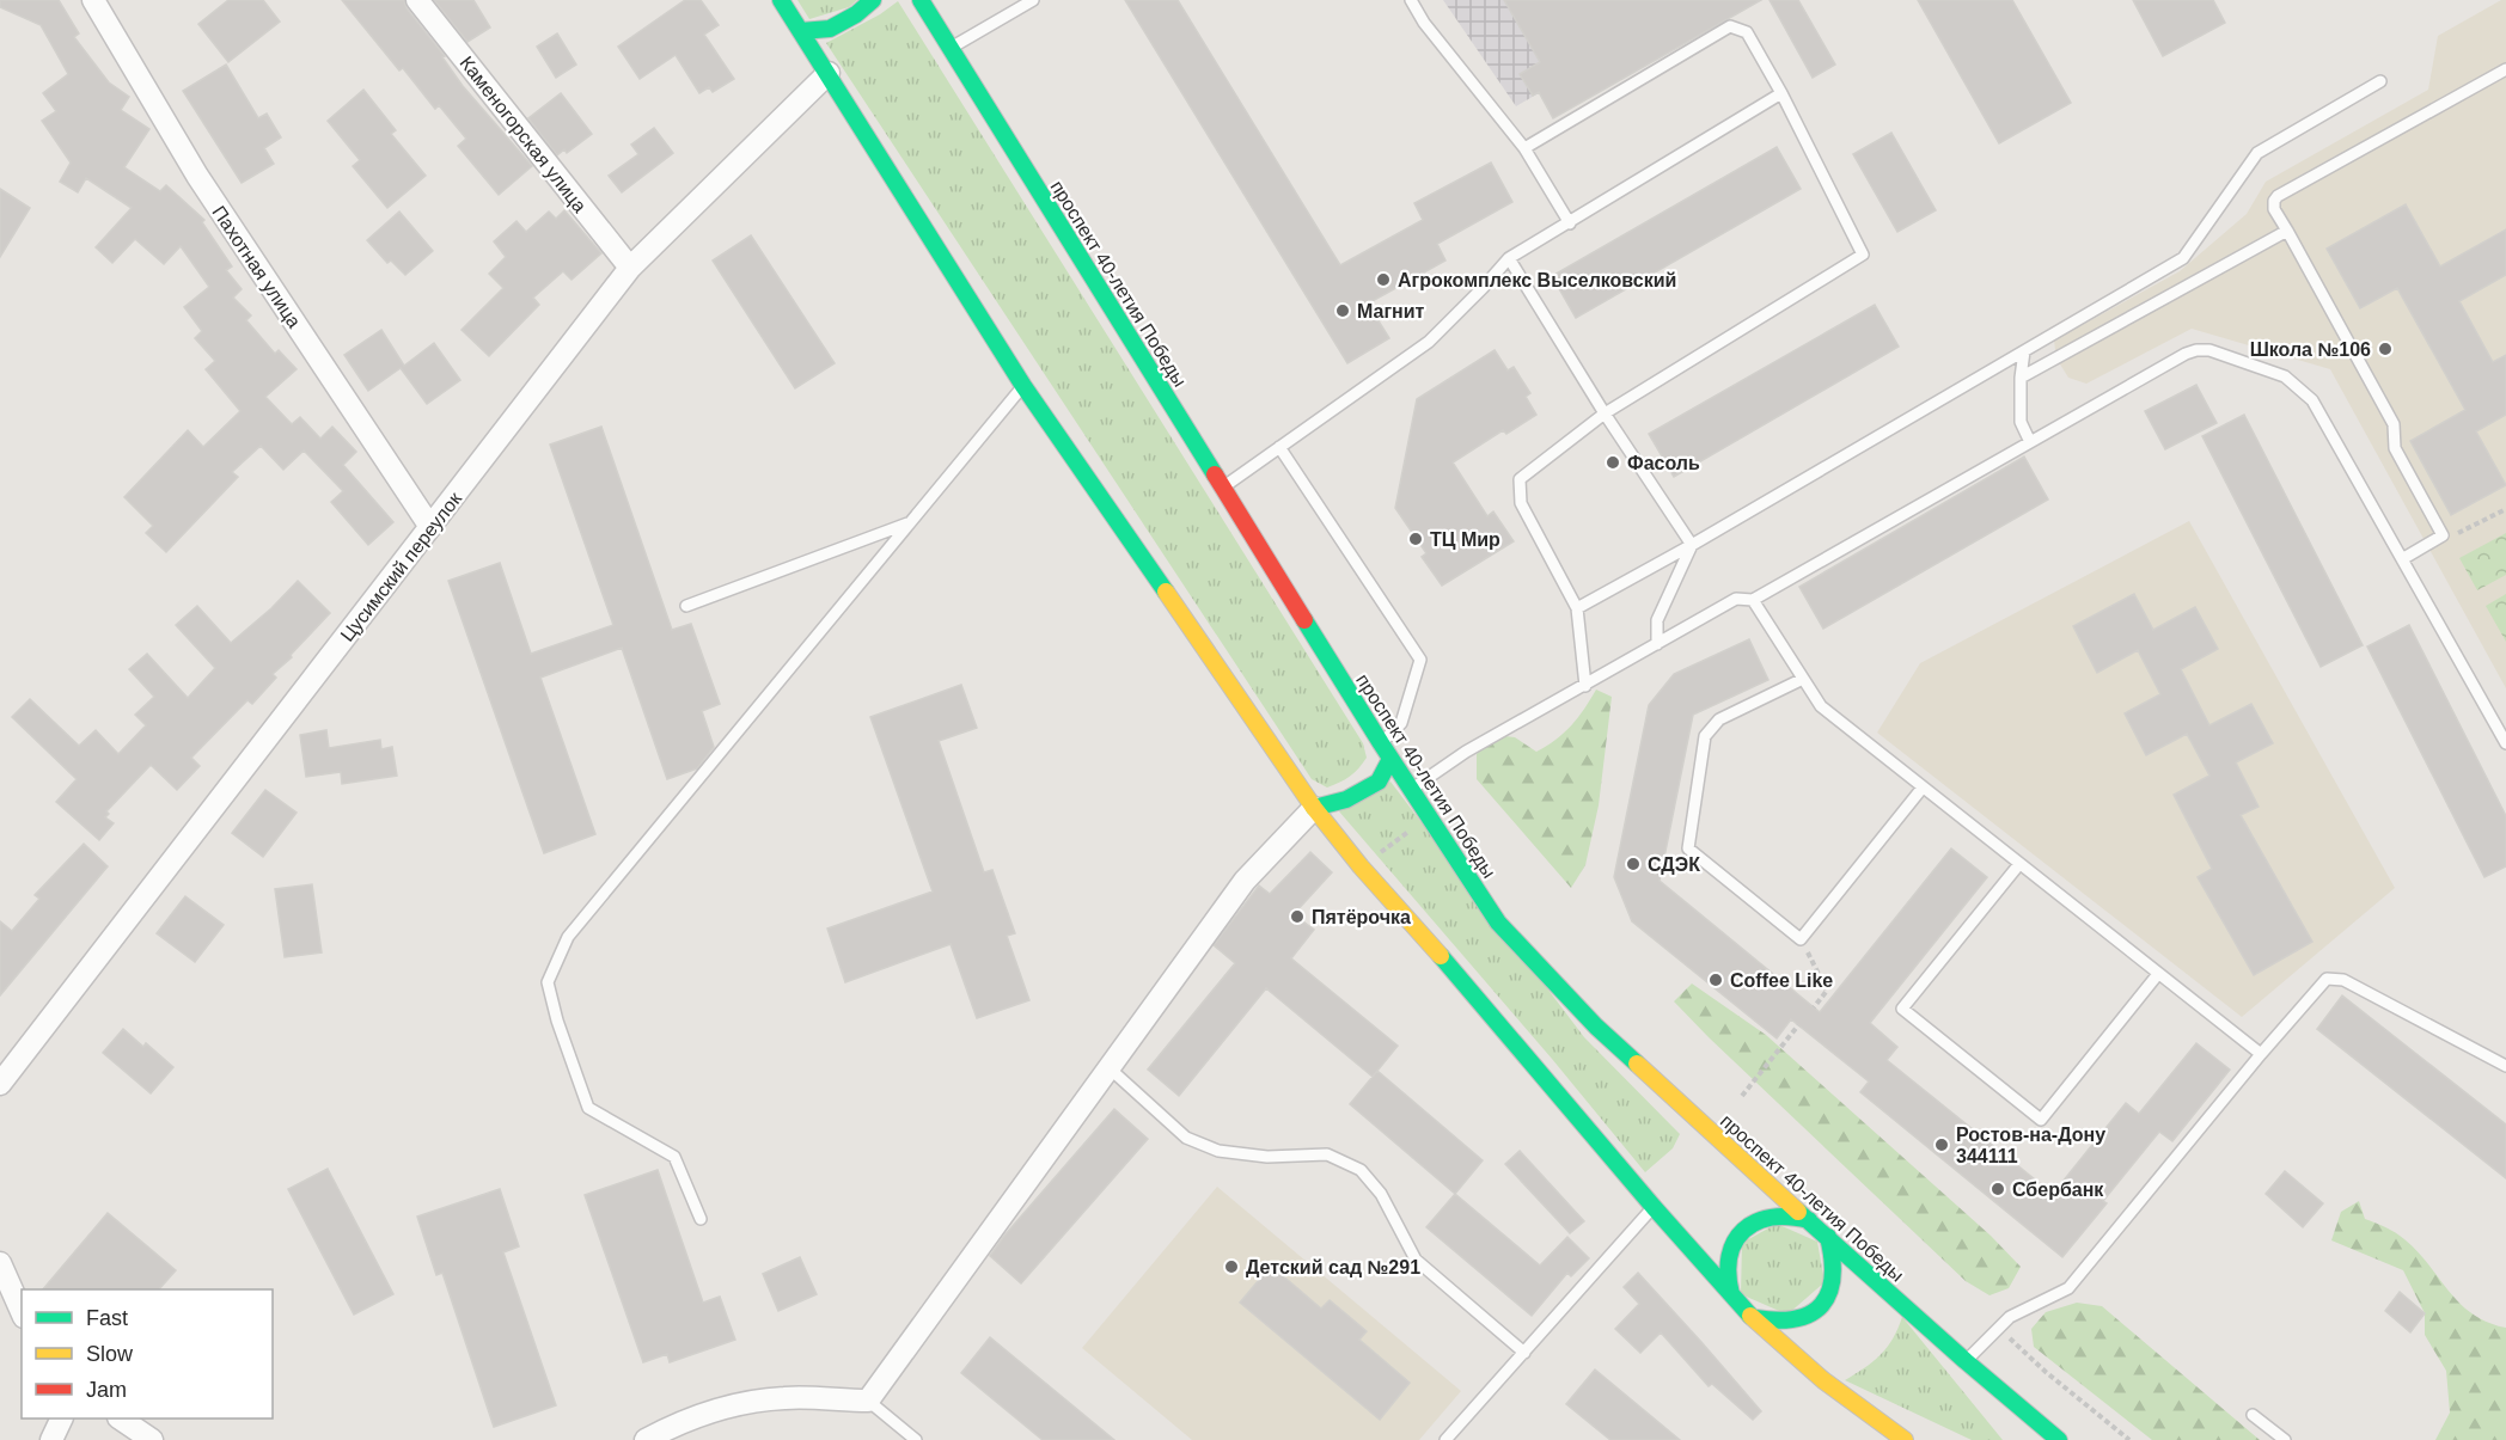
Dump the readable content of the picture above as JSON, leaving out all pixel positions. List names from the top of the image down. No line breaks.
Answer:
{"streets":{"main road":["проспект 40-летия Победы"],"street":["Каменогорская улица","Пахотная улица","Цусимский переулок"]},"crossings":[["Каменогорская улица","Цусимский переулок"],["Пахотная улица","Цусимский переулок"]],"places":["Агрокомплекс Выселковский","Магнит","Школа №106","Фасоль","ТЦ Мир","СДЭК","Пятёрочка","Coffee Like","Ростов-на-Дону 344111","Сбербанк","Детский сад №291"],"legend":["Fast","Slow","Jam"]}
